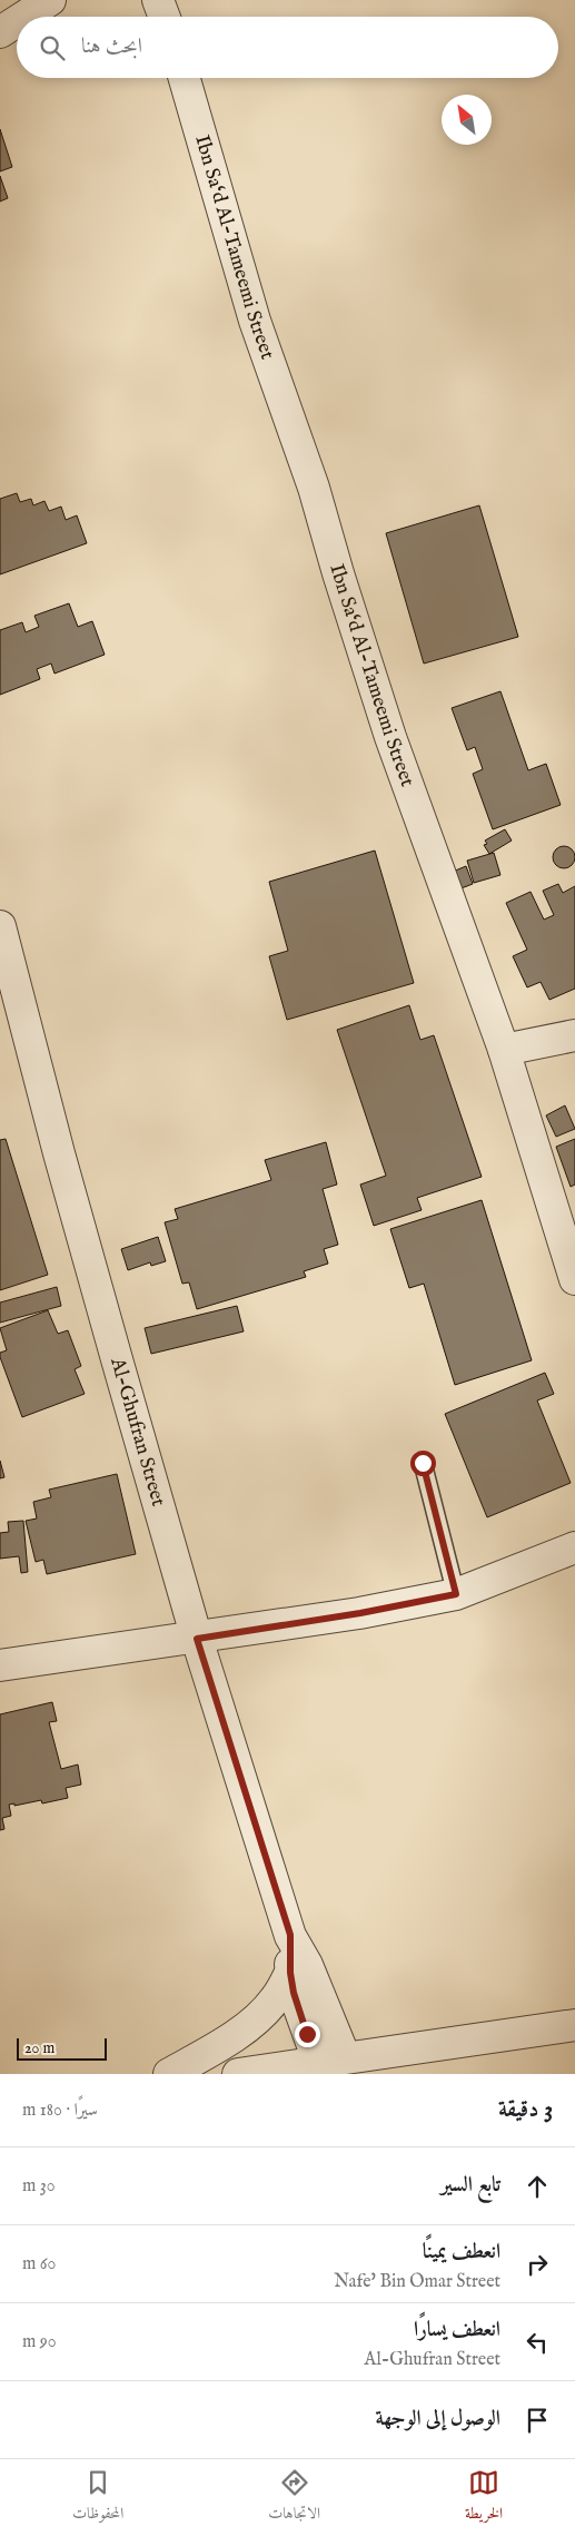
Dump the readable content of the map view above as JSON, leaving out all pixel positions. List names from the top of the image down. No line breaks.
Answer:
{"streets":{"street":["Ibn Sa‘d Al-Tameemi Street","Al-Ghufran Street"]},"scale_bar":"20 m","north":"top left","page":{"search":"ابحث هنا","scale":"20 m","heading":["3 دقيقة","سيرًا · 180 m"],"list":[["تابع السير","30 m"],["انعطف يمينًا","Nafe' Bin Omar Street","60 m"],["انعطف يسارًا","Al-Ghufran Street","90 m"],"الوصول إلى الوجهة"],"nav":["الخريطة","الاتجاهات","المحفوظات"]}}
